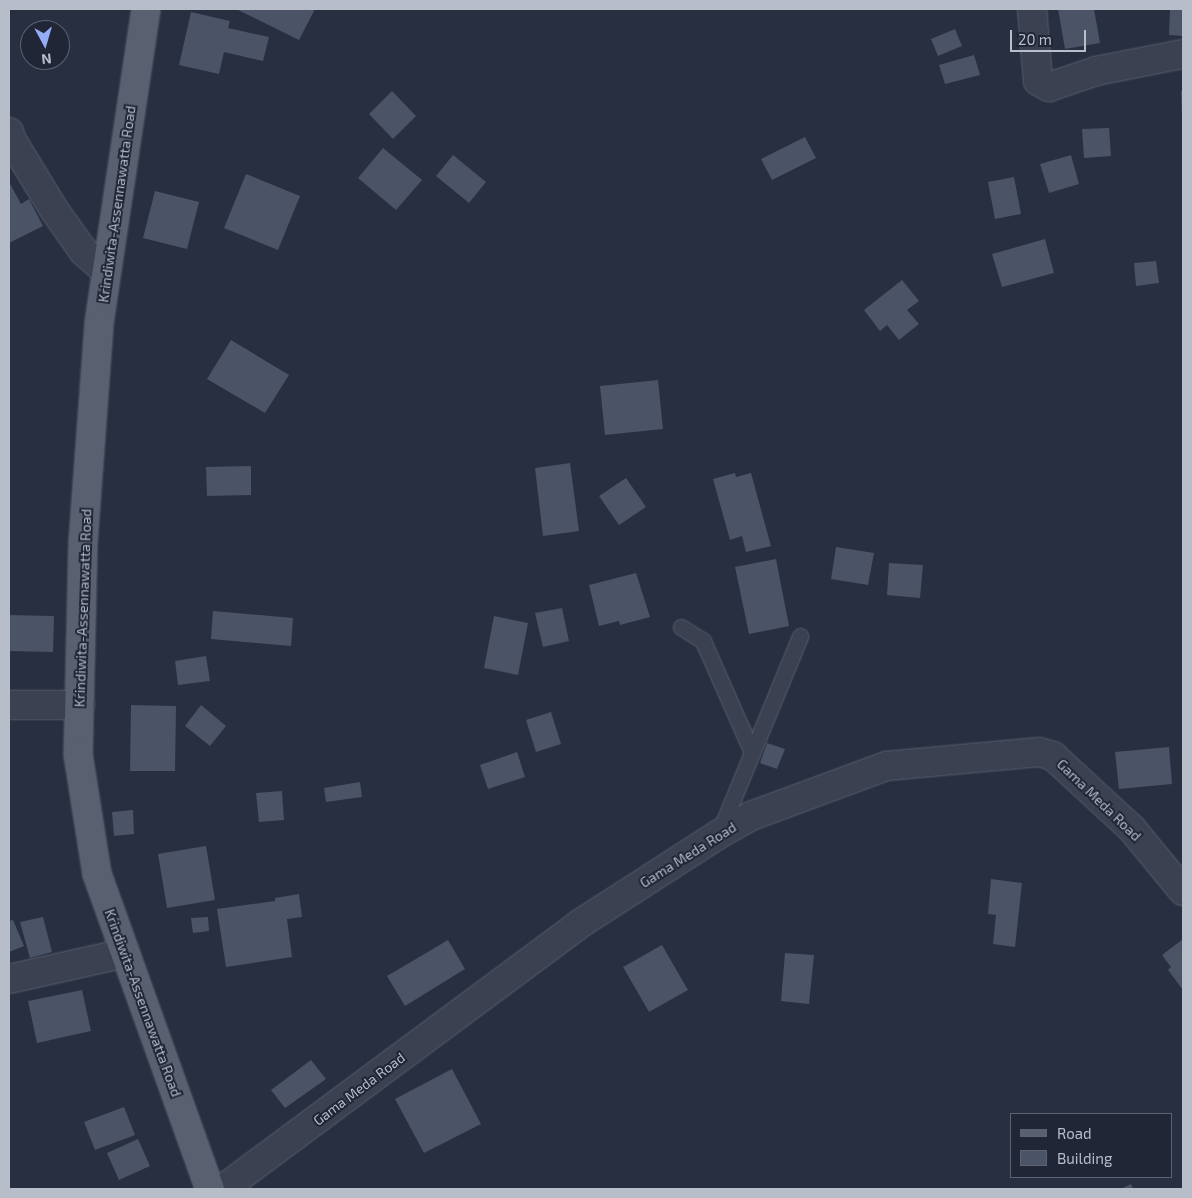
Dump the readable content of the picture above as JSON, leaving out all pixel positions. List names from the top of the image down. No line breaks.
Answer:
{"streets":{"main road":["Krindiwita-Assennawatta Road"],"street":["Gama Meda Road"]},"legend":["Road","Building"],"scale_bar":"20 m","north":"bottom"}
